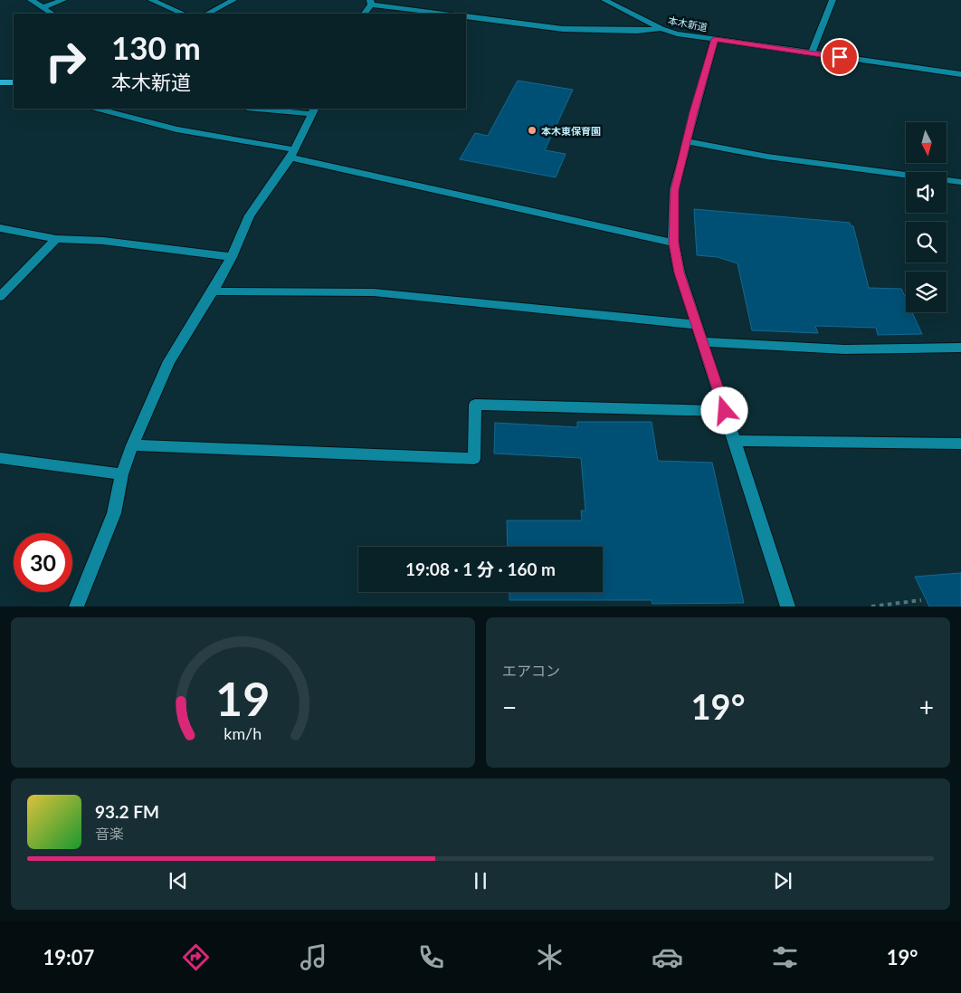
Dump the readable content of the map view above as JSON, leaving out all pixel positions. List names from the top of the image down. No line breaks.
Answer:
{"streets":{"street":["本木新道"]},"places":["本木東保育園"],"north":"bottom","page":{"turn":["130 m","本木新道"],"limit":"30","trip":"19:08 · 1 分 · 160 m","tile":"エアコン","heat":["−","19°","+"],"song":["93.2 FM","音楽"],"tabs":["19:07","19°"],"gauge":["19","km/h"]}}
